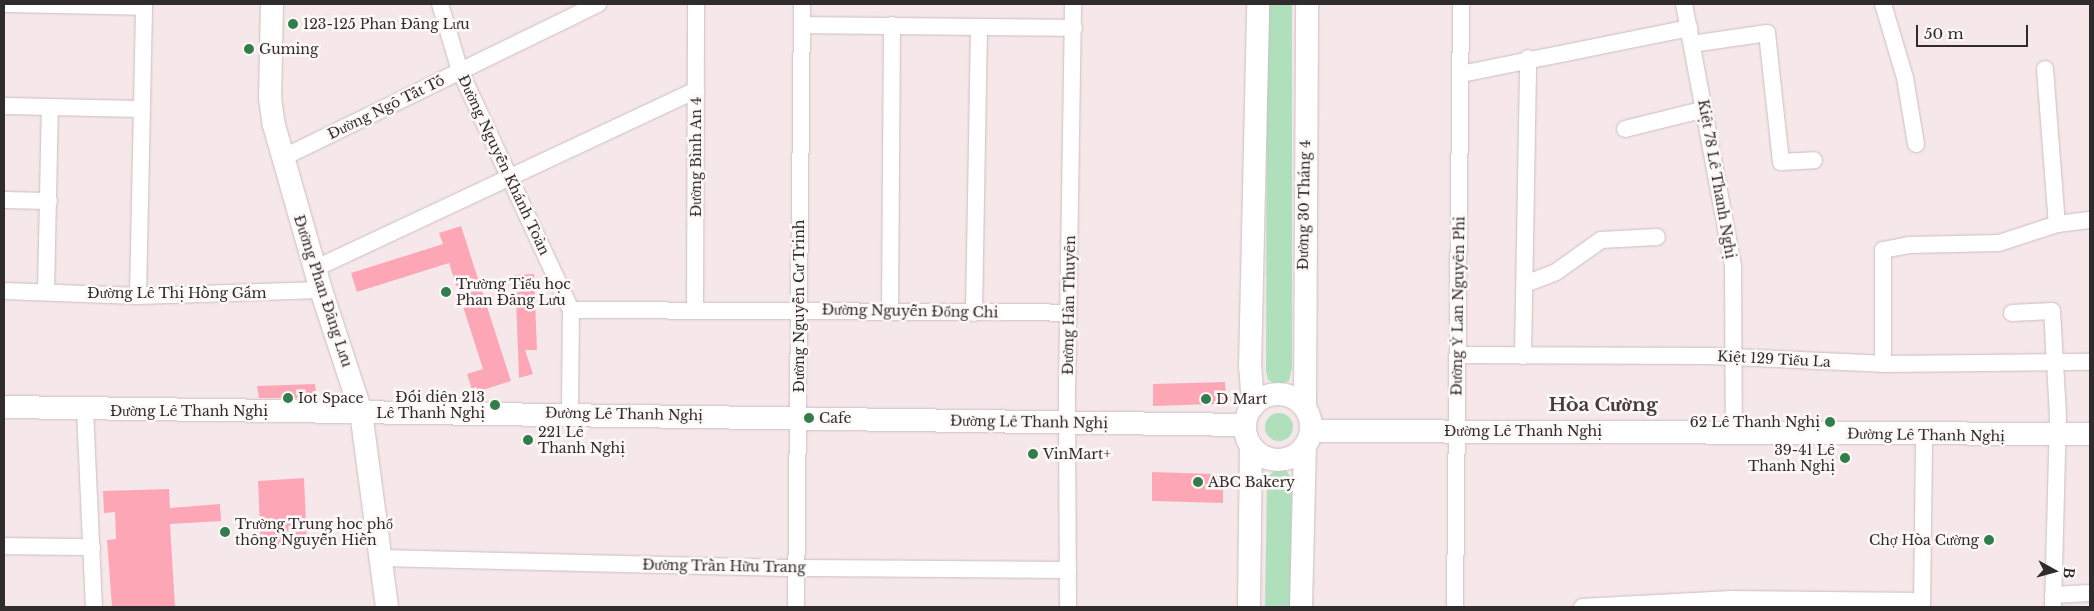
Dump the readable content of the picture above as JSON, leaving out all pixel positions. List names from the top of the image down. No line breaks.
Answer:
{"streets":{"main road":["Đường 30 Tháng 4","Đường Phan Đăng Lưu","Đường Lê Thanh Nghị"],"street":["Đường Ngô Tất Tố","Đường Bình An 4","Đường Nguyễn Khánh Toàn","Kiệt 78 Lê Thanh Nghị","Đường Lê Thị Hồng Gấm","Đường Hàn Thuyên","Đường Nguyễn Cư Trinh","Đường Ỷ Lan Nguyên Phi","Đường Nguyễn Đổng Chi","Kiệt 129 Tiểu La","Đường Trần Hữu Trang"]},"crossings":[["Đường Ngô Tất Tố","Đường Nguyễn Khánh Toàn"],["Đường Ngô Tất Tố","Đường Phan Đăng Lưu"],["Đường Bình An 4","Đường Nguyễn Đổng Chi"],["Đường Nguyễn Khánh Toàn","Đường Nguyễn Đổng Chi"],["Đường Nguyễn Khánh Toàn","Đường Lê Thanh Nghị"],["Kiệt 78 Lê Thanh Nghị","Kiệt 129 Tiểu La"],["Đường 30 Tháng 4","Đường Lê Thanh Nghị"],["Đường Phan Đăng Lưu","Đường Lê Thị Hồng Gấm"],["Đường Phan Đăng Lưu","Đường Lê Thanh Nghị"],["Đường Phan Đăng Lưu","Đường Trần Hữu Trang"],["Đường Hàn Thuyên","Đường Nguyễn Đổng Chi"],["Đường Hàn Thuyên","Đường Lê Thanh Nghị"],["Đường Hàn Thuyên","Đường Trần Hữu Trang"],["Đường Nguyễn Cư Trinh","Đường Nguyễn Đổng Chi"],["Đường Nguyễn Cư Trinh","Đường Lê Thanh Nghị"],["Đường Nguyễn Cư Trinh","Đường Trần Hữu Trang"],["Đường Ỷ Lan Nguyên Phi","Kiệt 129 Tiểu La"],["Đường Ỷ Lan Nguyên Phi","Đường Lê Thanh Nghị"]],"districts":["Hòa Cường"],"places":["123-125 Phan Đăng Lưu","Guming","Trường Tiểu học Phan Đăng Lưu","Iot Space","D Mart","Đối diện 213 Lê Thanh Nghị","Cafe","62 Lê Thanh Nghị","221 Lê Thanh Nghị","VinMart+","39-41 Lê Thanh Nghị","ABC Bakery","Trường Trung học phổ thông Nguyễn Hiền","Chợ Hòa Cường"],"scale_bar":"50 m","north":"right"}
